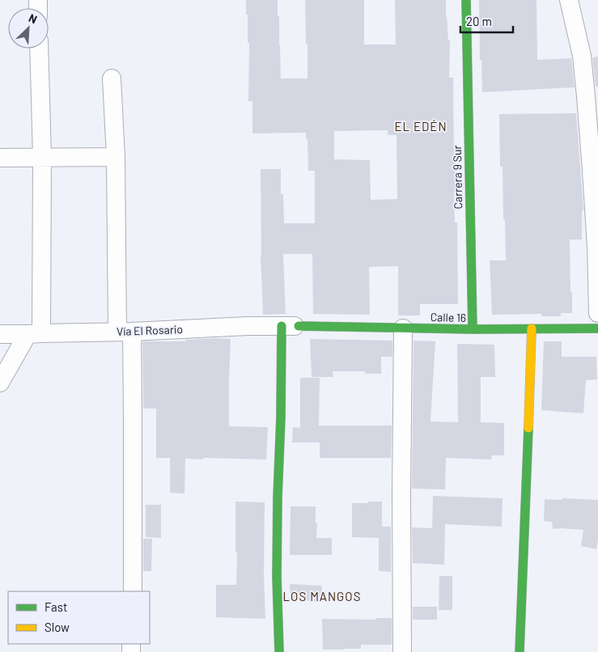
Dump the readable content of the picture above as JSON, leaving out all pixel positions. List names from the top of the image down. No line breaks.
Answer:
{"streets":{"street":["Carrera 9 Sur","Calle 16","Vía El Rosario"]},"crossings":[["Carrera 9 Sur","Calle 16"],["Calle 16","Vía El Rosario"]],"districts":["EL EDÉN","LOS MANGOS"],"legend":["Fast","Slow"],"scale_bar":"20 m","north":"top right"}
